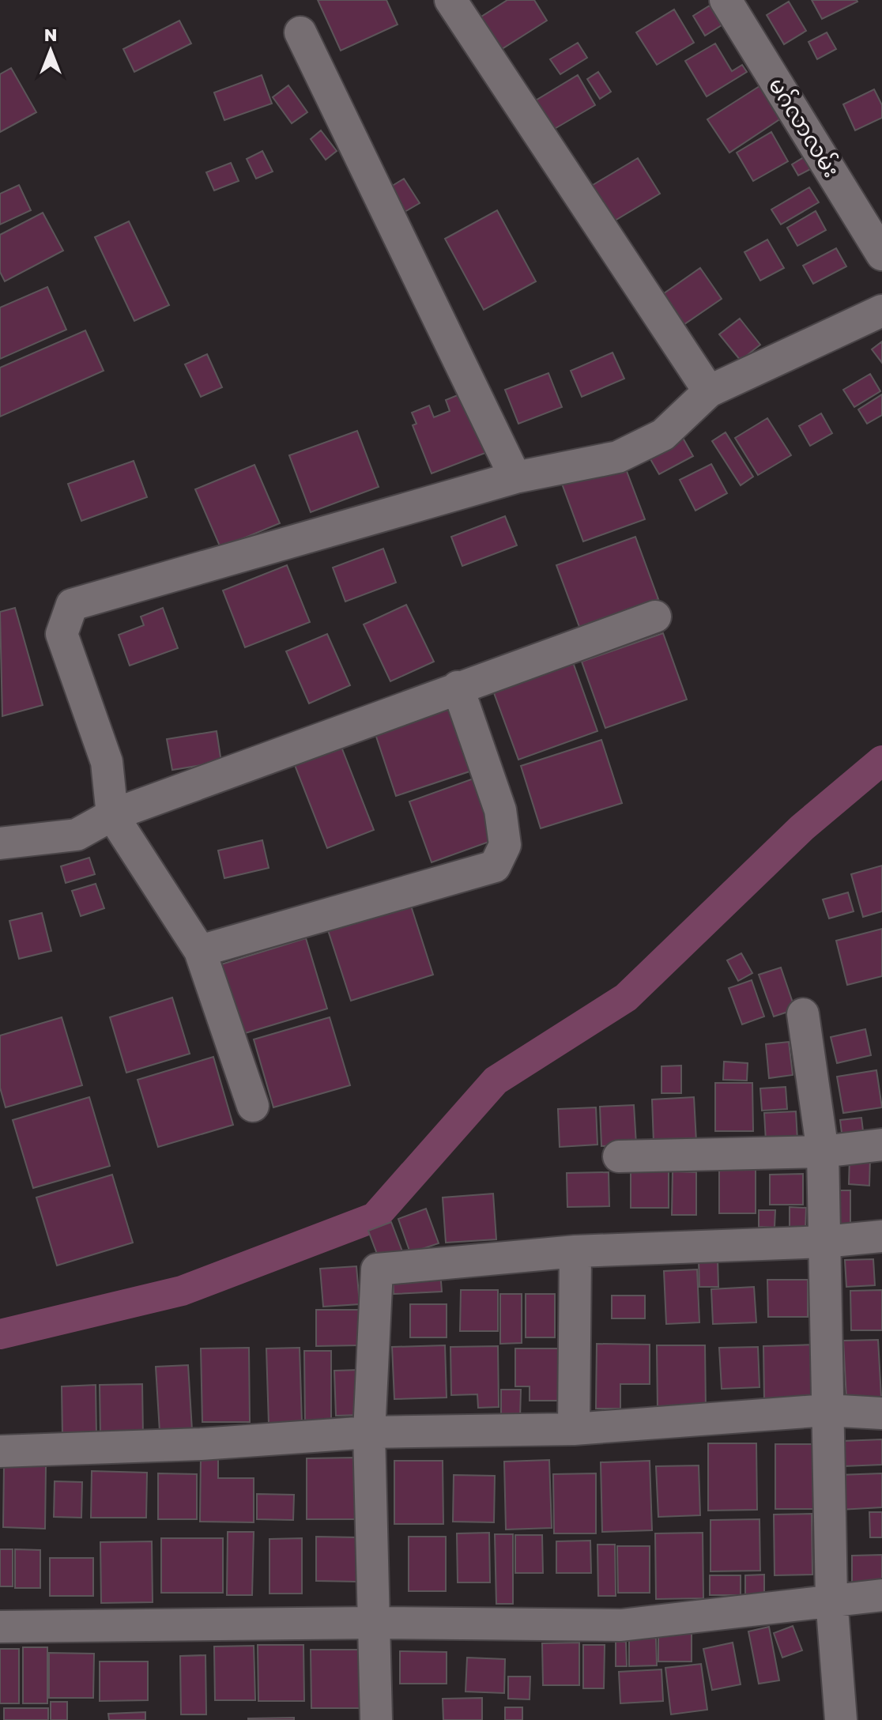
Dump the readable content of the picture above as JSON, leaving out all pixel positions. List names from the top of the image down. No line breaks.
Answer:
{"streets":{"street":["မဂ်လာလမ်း"]},"north":"top"}
